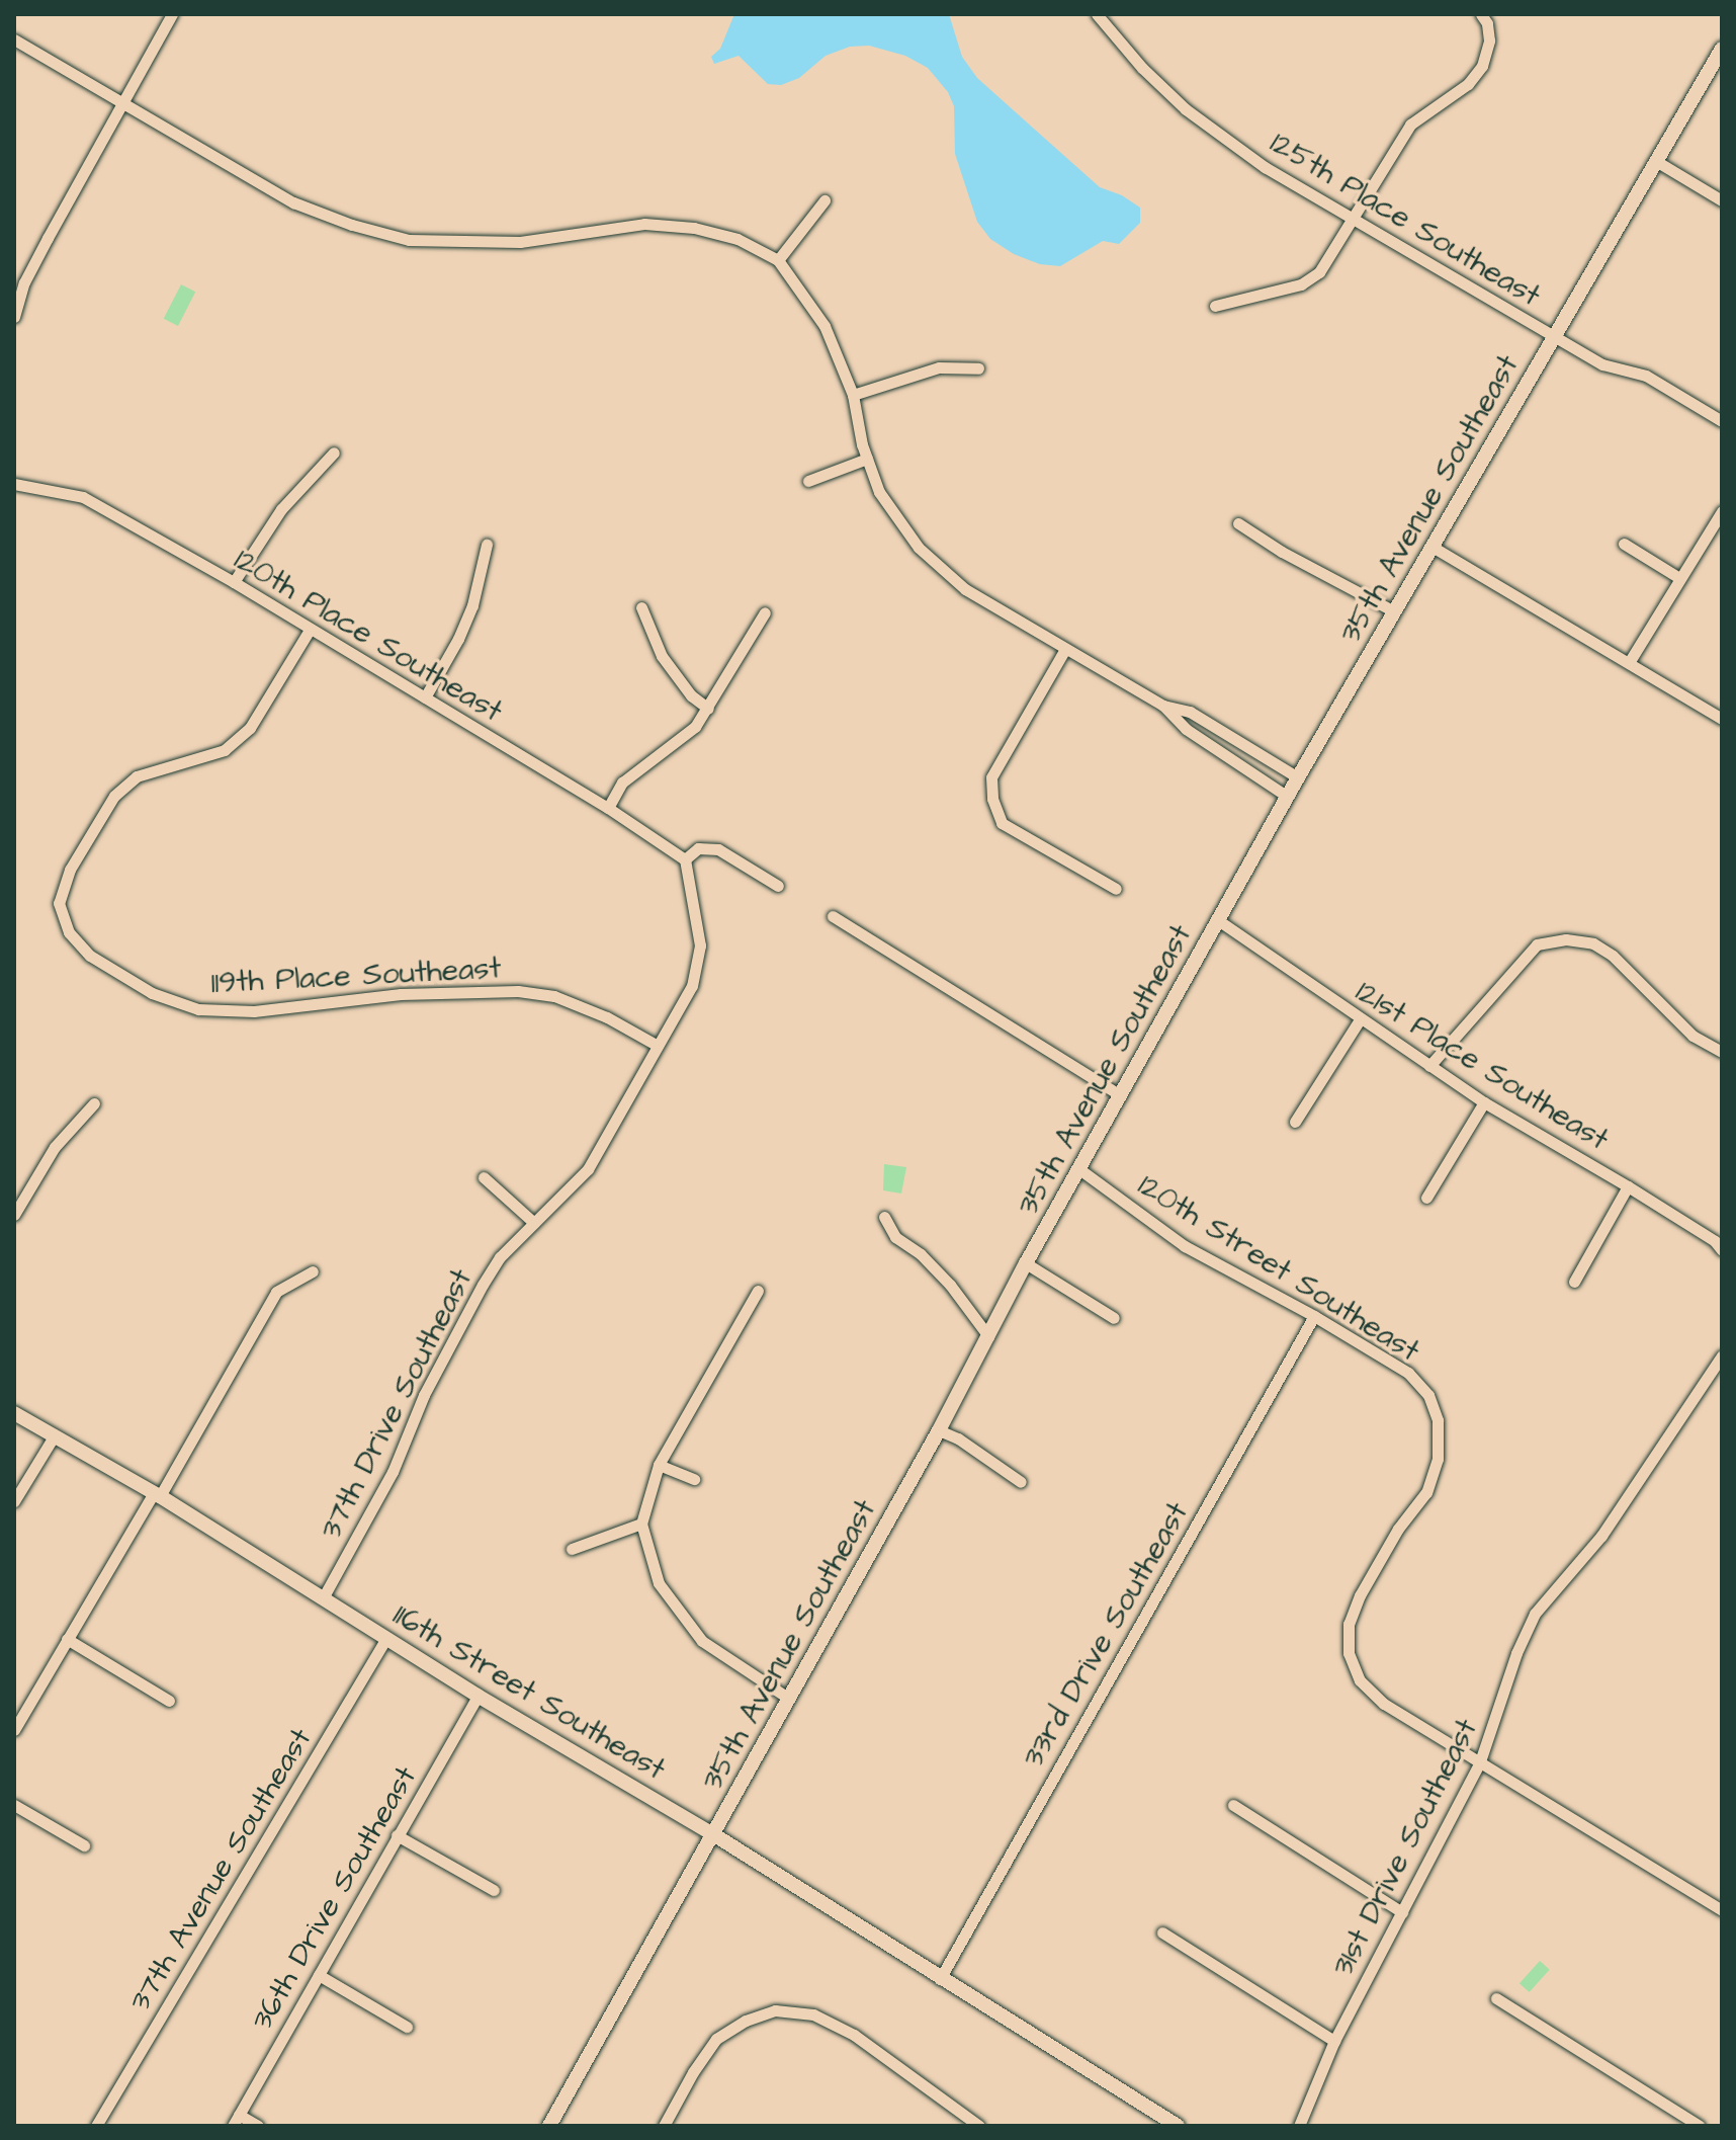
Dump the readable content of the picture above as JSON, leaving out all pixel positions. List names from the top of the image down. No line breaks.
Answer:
{"streets":{"street":["125th Place Southeast","35th Avenue Southeast","120th Place Southeast","119th Place Southeast","121st Place Southeast","120th Street Southeast","37th Drive Southeast","33rd Drive Southeast","116th Street Southeast","31st Drive Southeast","37th Avenue Southeast","36th Drive Southeast"]},"crossings":[["125th Place Southeast","35th Avenue Southeast"],["35th Avenue Southeast","121st Place Southeast"],["35th Avenue Southeast","120th Street Southeast"],["35th Avenue Southeast","116th Street Southeast"],["120th Place Southeast","119th Place Southeast"],["120th Place Southeast","37th Drive Southeast"],["119th Place Southeast","37th Drive Southeast"],["120th Street Southeast","33rd Drive Southeast"],["120th Street Southeast","31st Drive Southeast"],["37th Drive Southeast","116th Street Southeast"],["33rd Drive Southeast","116th Street Southeast"],["116th Street Southeast","37th Avenue Southeast"],["116th Street Southeast","36th Drive Southeast"]]}
